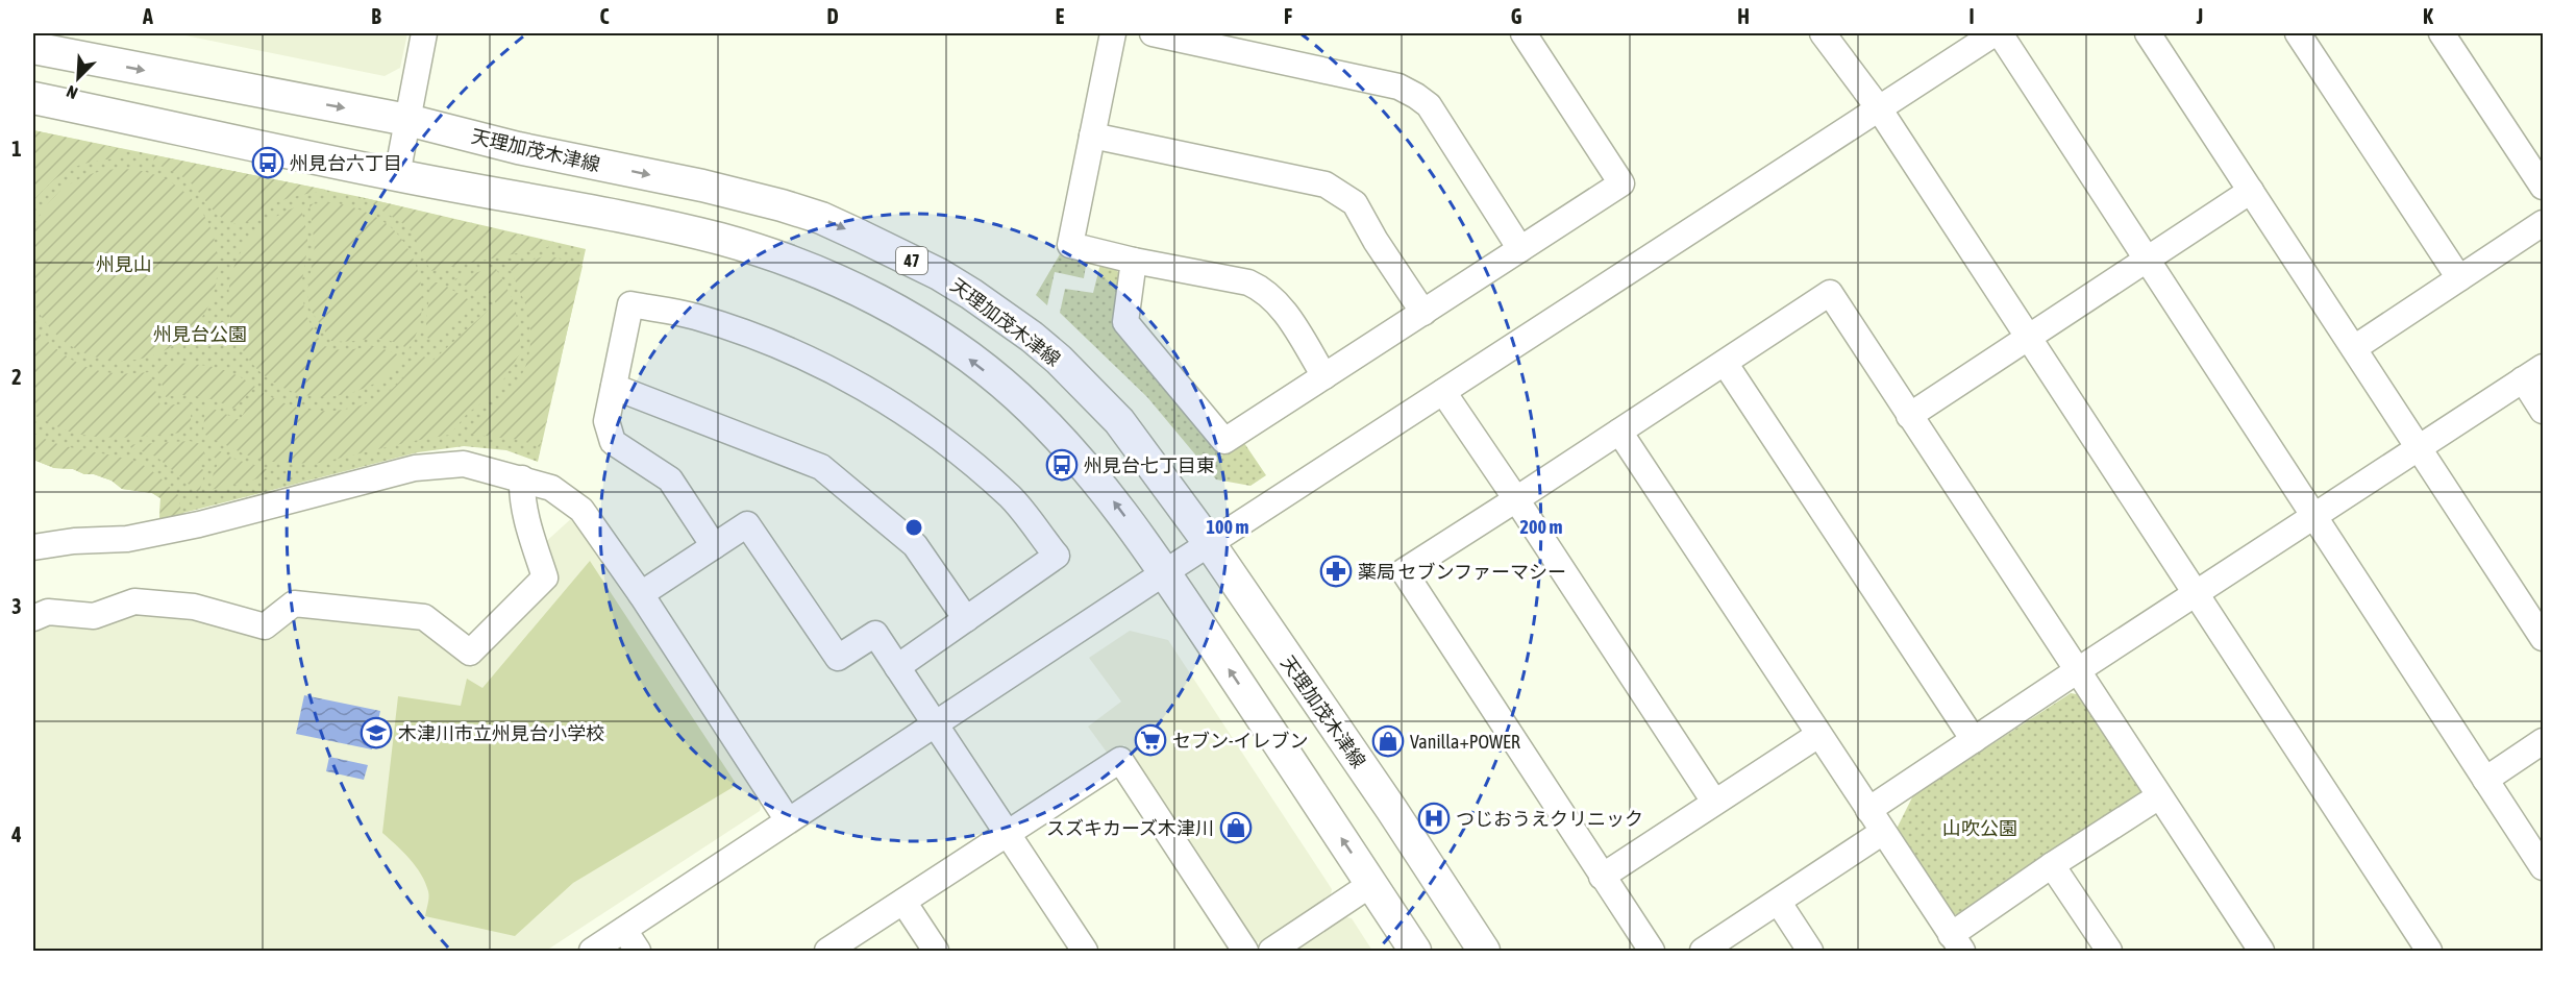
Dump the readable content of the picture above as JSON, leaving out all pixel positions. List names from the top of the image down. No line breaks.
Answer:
{"streets":{"main road":["天理加茂木津線","47"]},"parks":["州見山","州見台公園","山吹公園"],"places":{"bus stop":["州見台六丁目","州見台七丁目東"],"pharmacy":["薬局 セブンファーマシー"],"school or university":["木津川市立州見台小学校"],"supermarket":["セブン-イレブン"],"shop":["Vanilla+POWER","スズキカーズ木津川"],"hospital":["つじおうえクリニック"]},"north":"bottom left","grid":{"columns":["A","B","C","D","E","F","G","H","I","J","K"],"rows":["1","2","3","4"]},"rings":["100 m","200 m"]}
